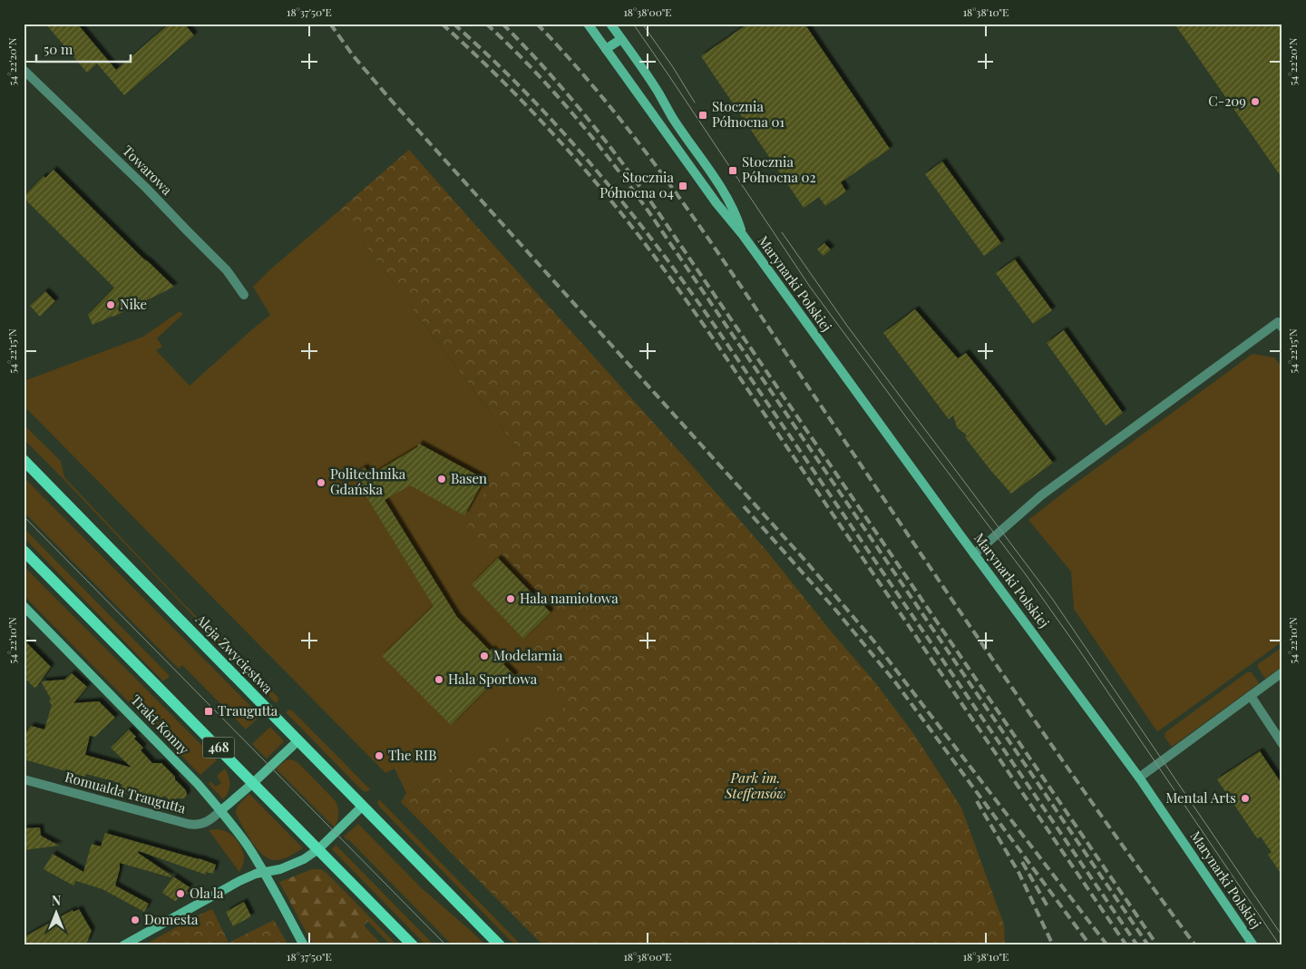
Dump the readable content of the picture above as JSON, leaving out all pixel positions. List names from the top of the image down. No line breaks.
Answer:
{"streets":{"main road":["Marynarki Polskiej","Aleja Zwycięstwa","Trakt Konny","468","Romualda Traugutta"],"street":["Towarowa"]},"crossings":[["Aleja Zwycięstwa","Romualda Traugutta"],["Trakt Konny","Romualda Traugutta"],["468","Romualda Traugutta"]],"parks":["Park im. Steffensów"],"places":{"other":["C-209","Nike","Basen","Politechnika Gdańska","Hala namiotowa","Modelarnia","Hala Sportowa","The RIB","Mental Arts","Ola la","Domesta"],"transit":["Stocznia Północna 01","Stocznia Północna 02","Stocznia Północna 04","Traugutta"]},"scale_bar":"50 m","north":"top","coordinates":["18°37'50\"E","18°38'00\"E","18°38'10\"E","54°22'20\"N","54°22'15\"N","54°22'10\"N"]}
